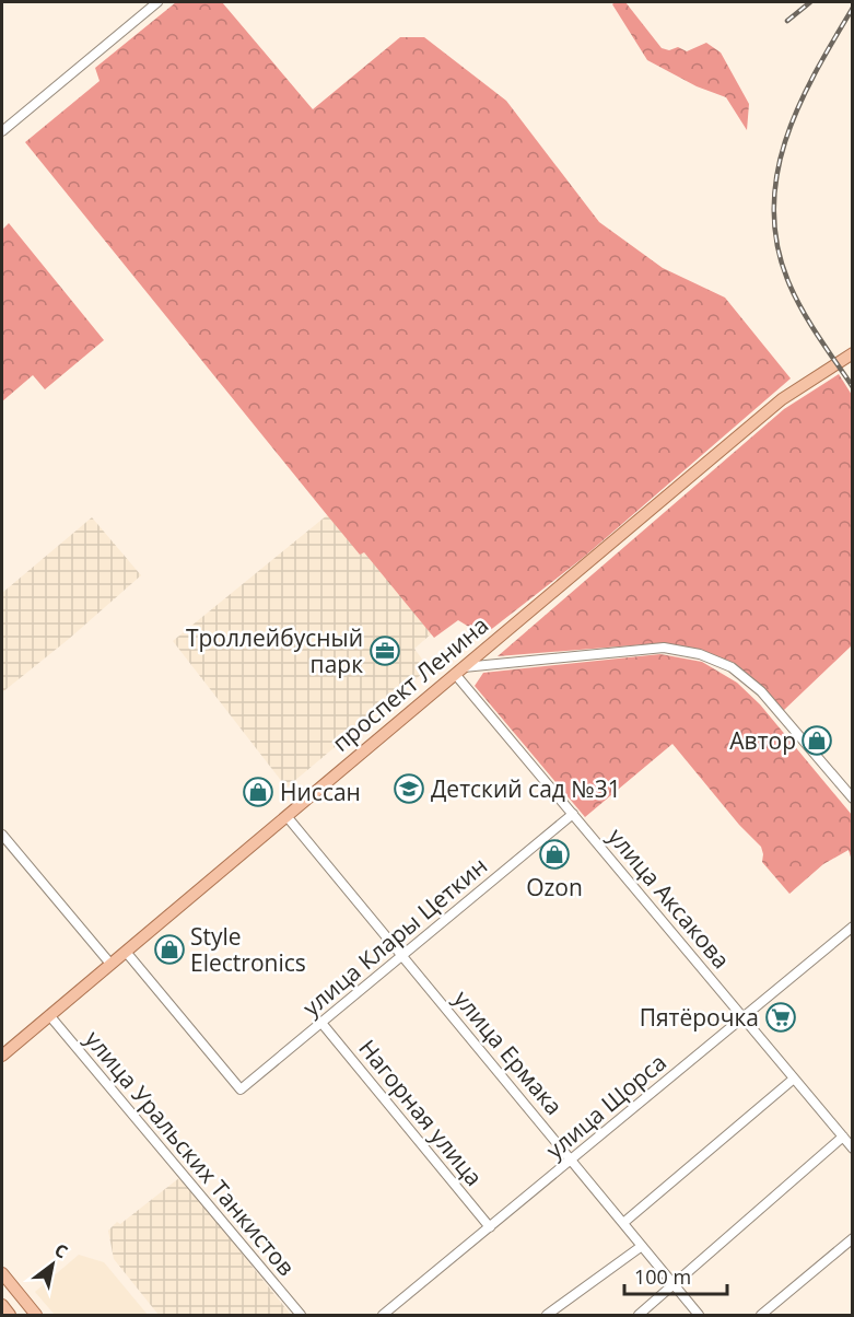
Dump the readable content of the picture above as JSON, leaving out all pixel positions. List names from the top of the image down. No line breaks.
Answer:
{"streets":{"main road":["проспект Ленина"],"street":["улица Аксакова","улица Клары Цеткин","улица Ермака","улица Щорса","Нагорная улица","улица Уральских Танкистов"]},"crossings":[["проспект Ленина","улица Аксакова"],["проспект Ленина","улица Клары Цеткин"],["проспект Ленина","улица Ермака"],["проспект Ленина","улица Уральских Танкистов"],["улица Аксакова","улица Клары Цеткин"],["улица Аксакова","улица Щорса"],["улица Клары Цеткин","улица Ермака"],["улица Клары Цеткин","Нагорная улица"],["улица Ермака","улица Щорса"],["улица Щорса","Нагорная улица"]],"places":{"office":["Троллейбусный парк"],"shop":["Автор","Ниссан","Ozon","Style Electronics"],"school or university":["Детский сад №31"],"supermarket":["Пятёрочка"]},"scale_bar":"100 m","north":"top right"}
